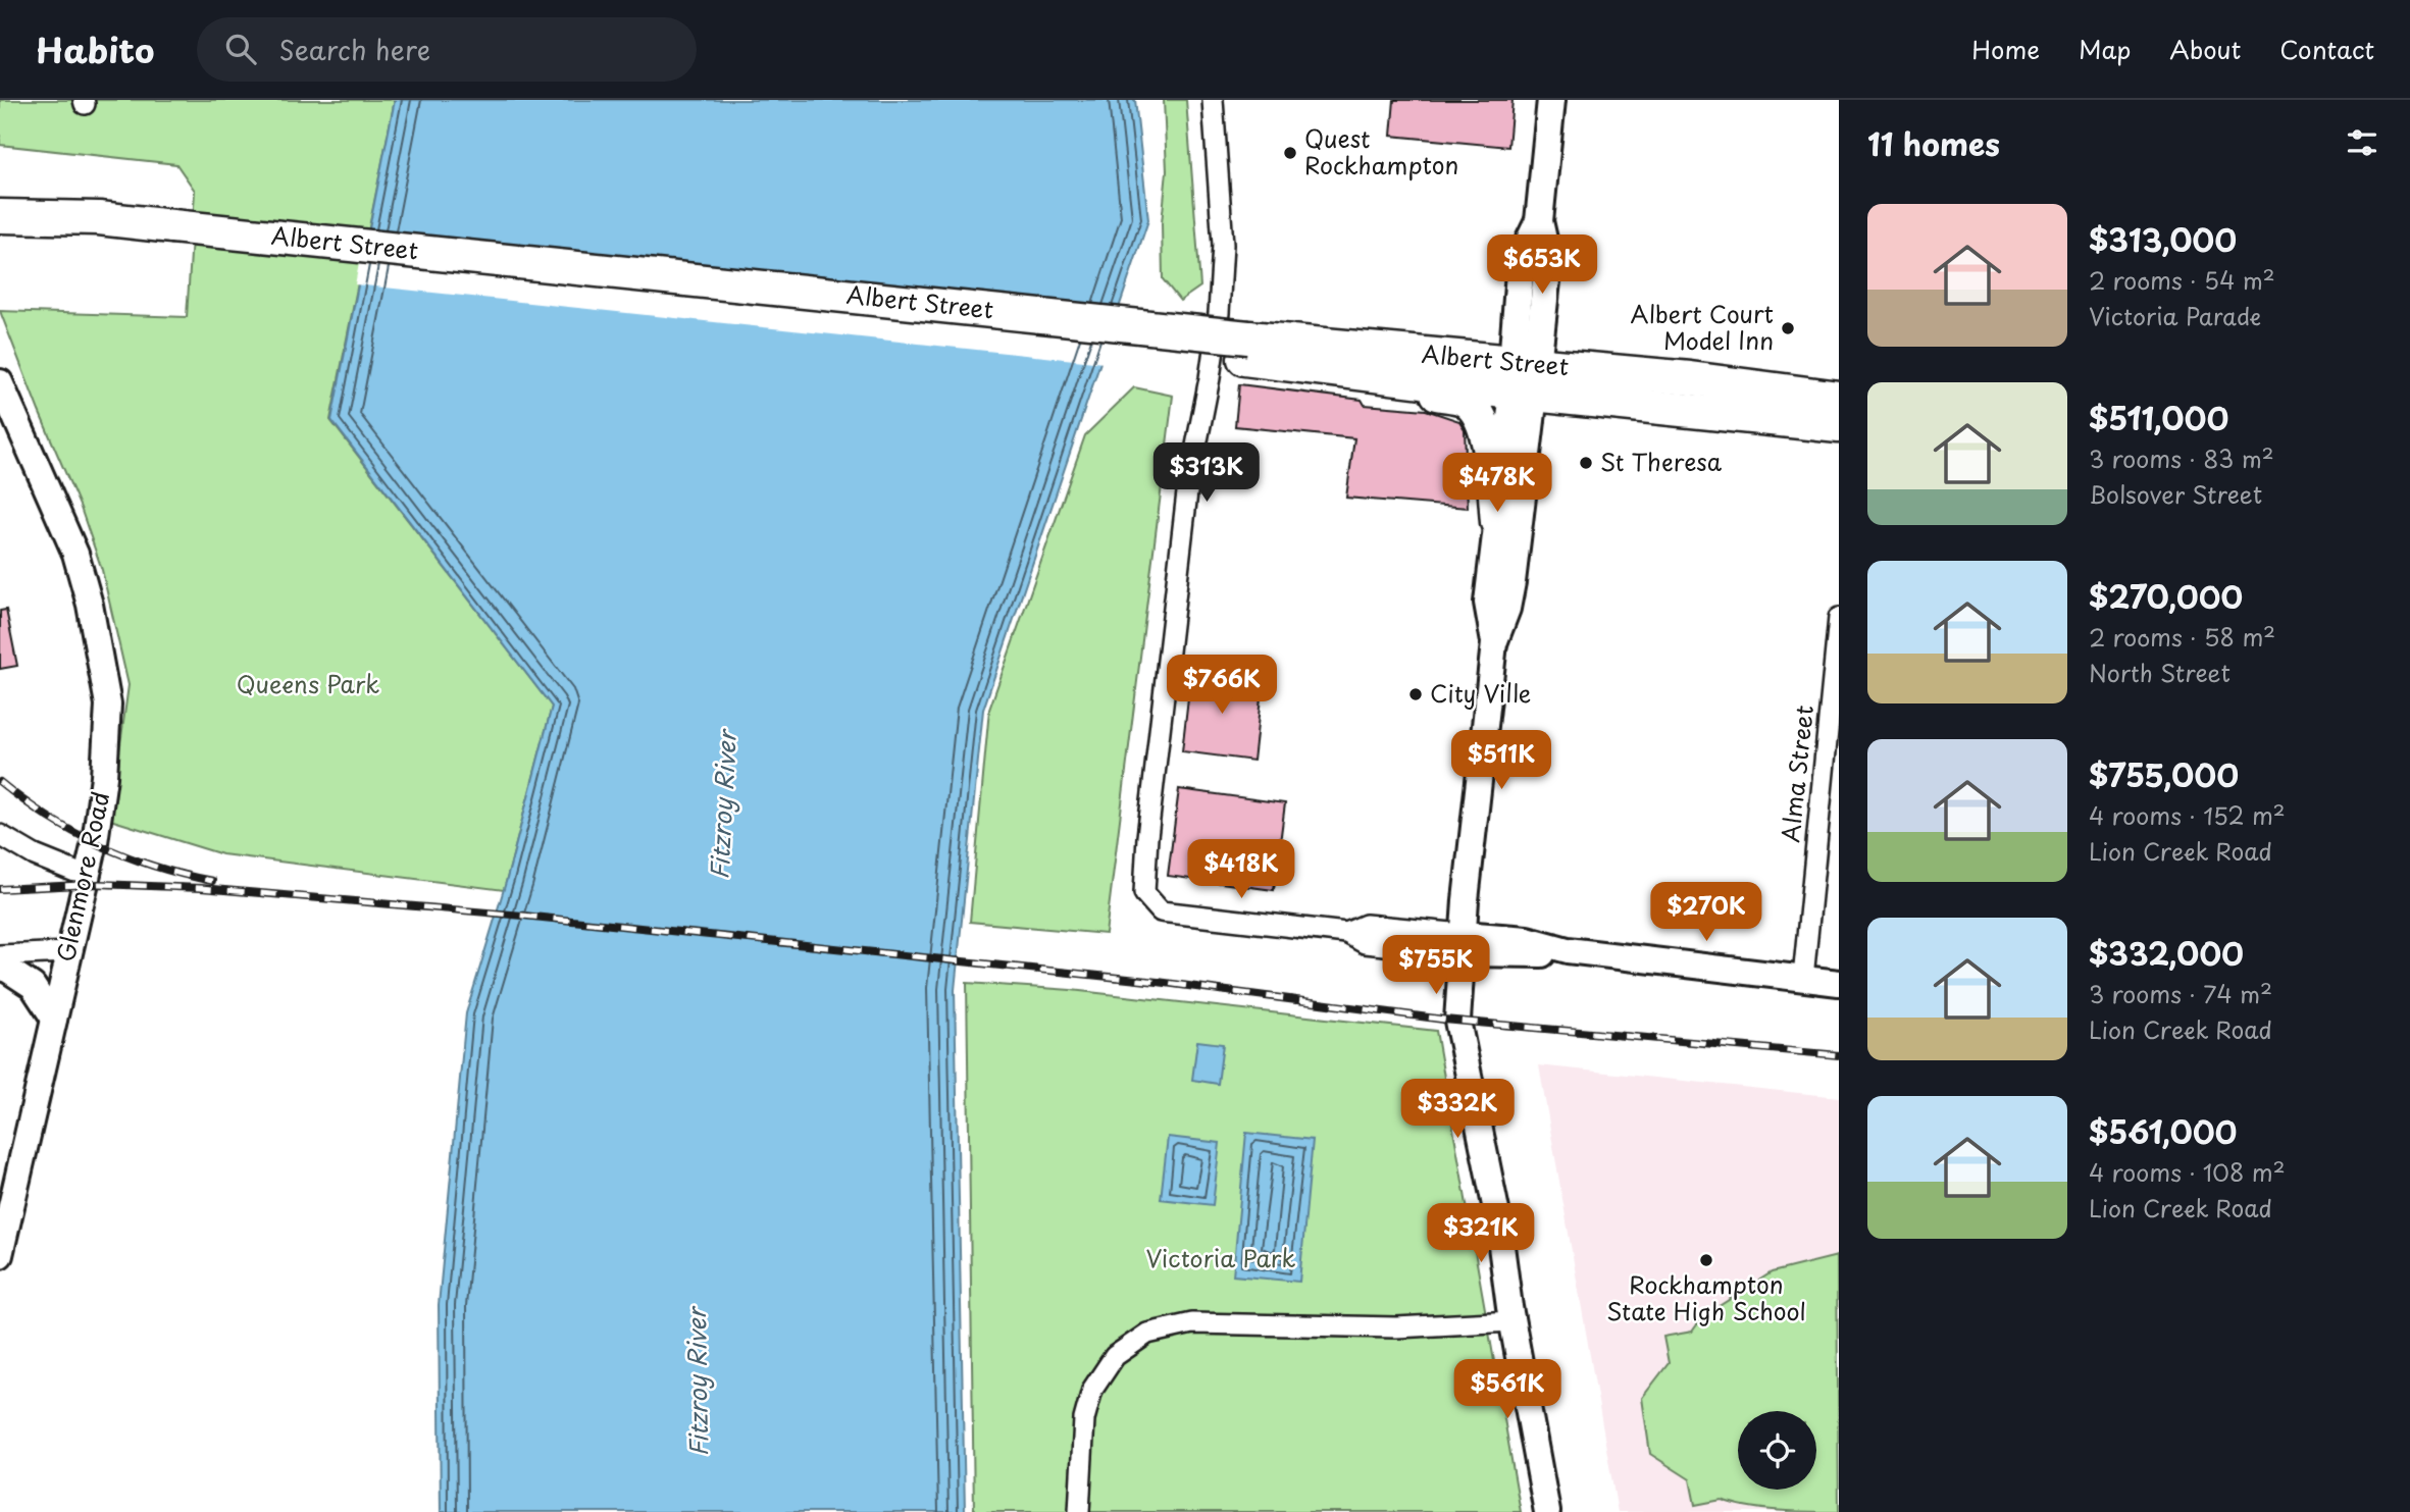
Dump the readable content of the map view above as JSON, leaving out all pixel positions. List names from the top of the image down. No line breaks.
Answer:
{"streets":{"highway":["Albert Street"],"street":["Alma Street","Glenmore Road"]},"water":["Fitzroy River"],"parks":["Queens Park","Victoria Park"],"places":["Quest Rockhampton","Albert Court Model Inn","St Theresa","City Ville","Rockhampton State High School"],"page":{"header":"Habito","search":"Search here","nav":["Home","Map","About","Contact"],"heading":"11 homes","list":[{"name":"$313,000","note":"2 rooms · 54 m² · Victoria Parade"},{"name":"$511,000","note":"3 rooms · 83 m² · Bolsover Street"},{"name":"$270,000","note":"2 rooms · 58 m² · North Street"},{"name":"$755,000","note":"4 rooms · 152 m² · Lion Creek Road"},{"name":"$332,000","note":"3 rooms · 74 m² · Lion Creek Road"},{"name":"$561,000","note":"4 rooms · 108 m² · Lion Creek Road"}],"price":["$653K","$313K","$478K","$766K","$511K","$418K","$270K","$755K","$332K","$321K","$561K"]}}
